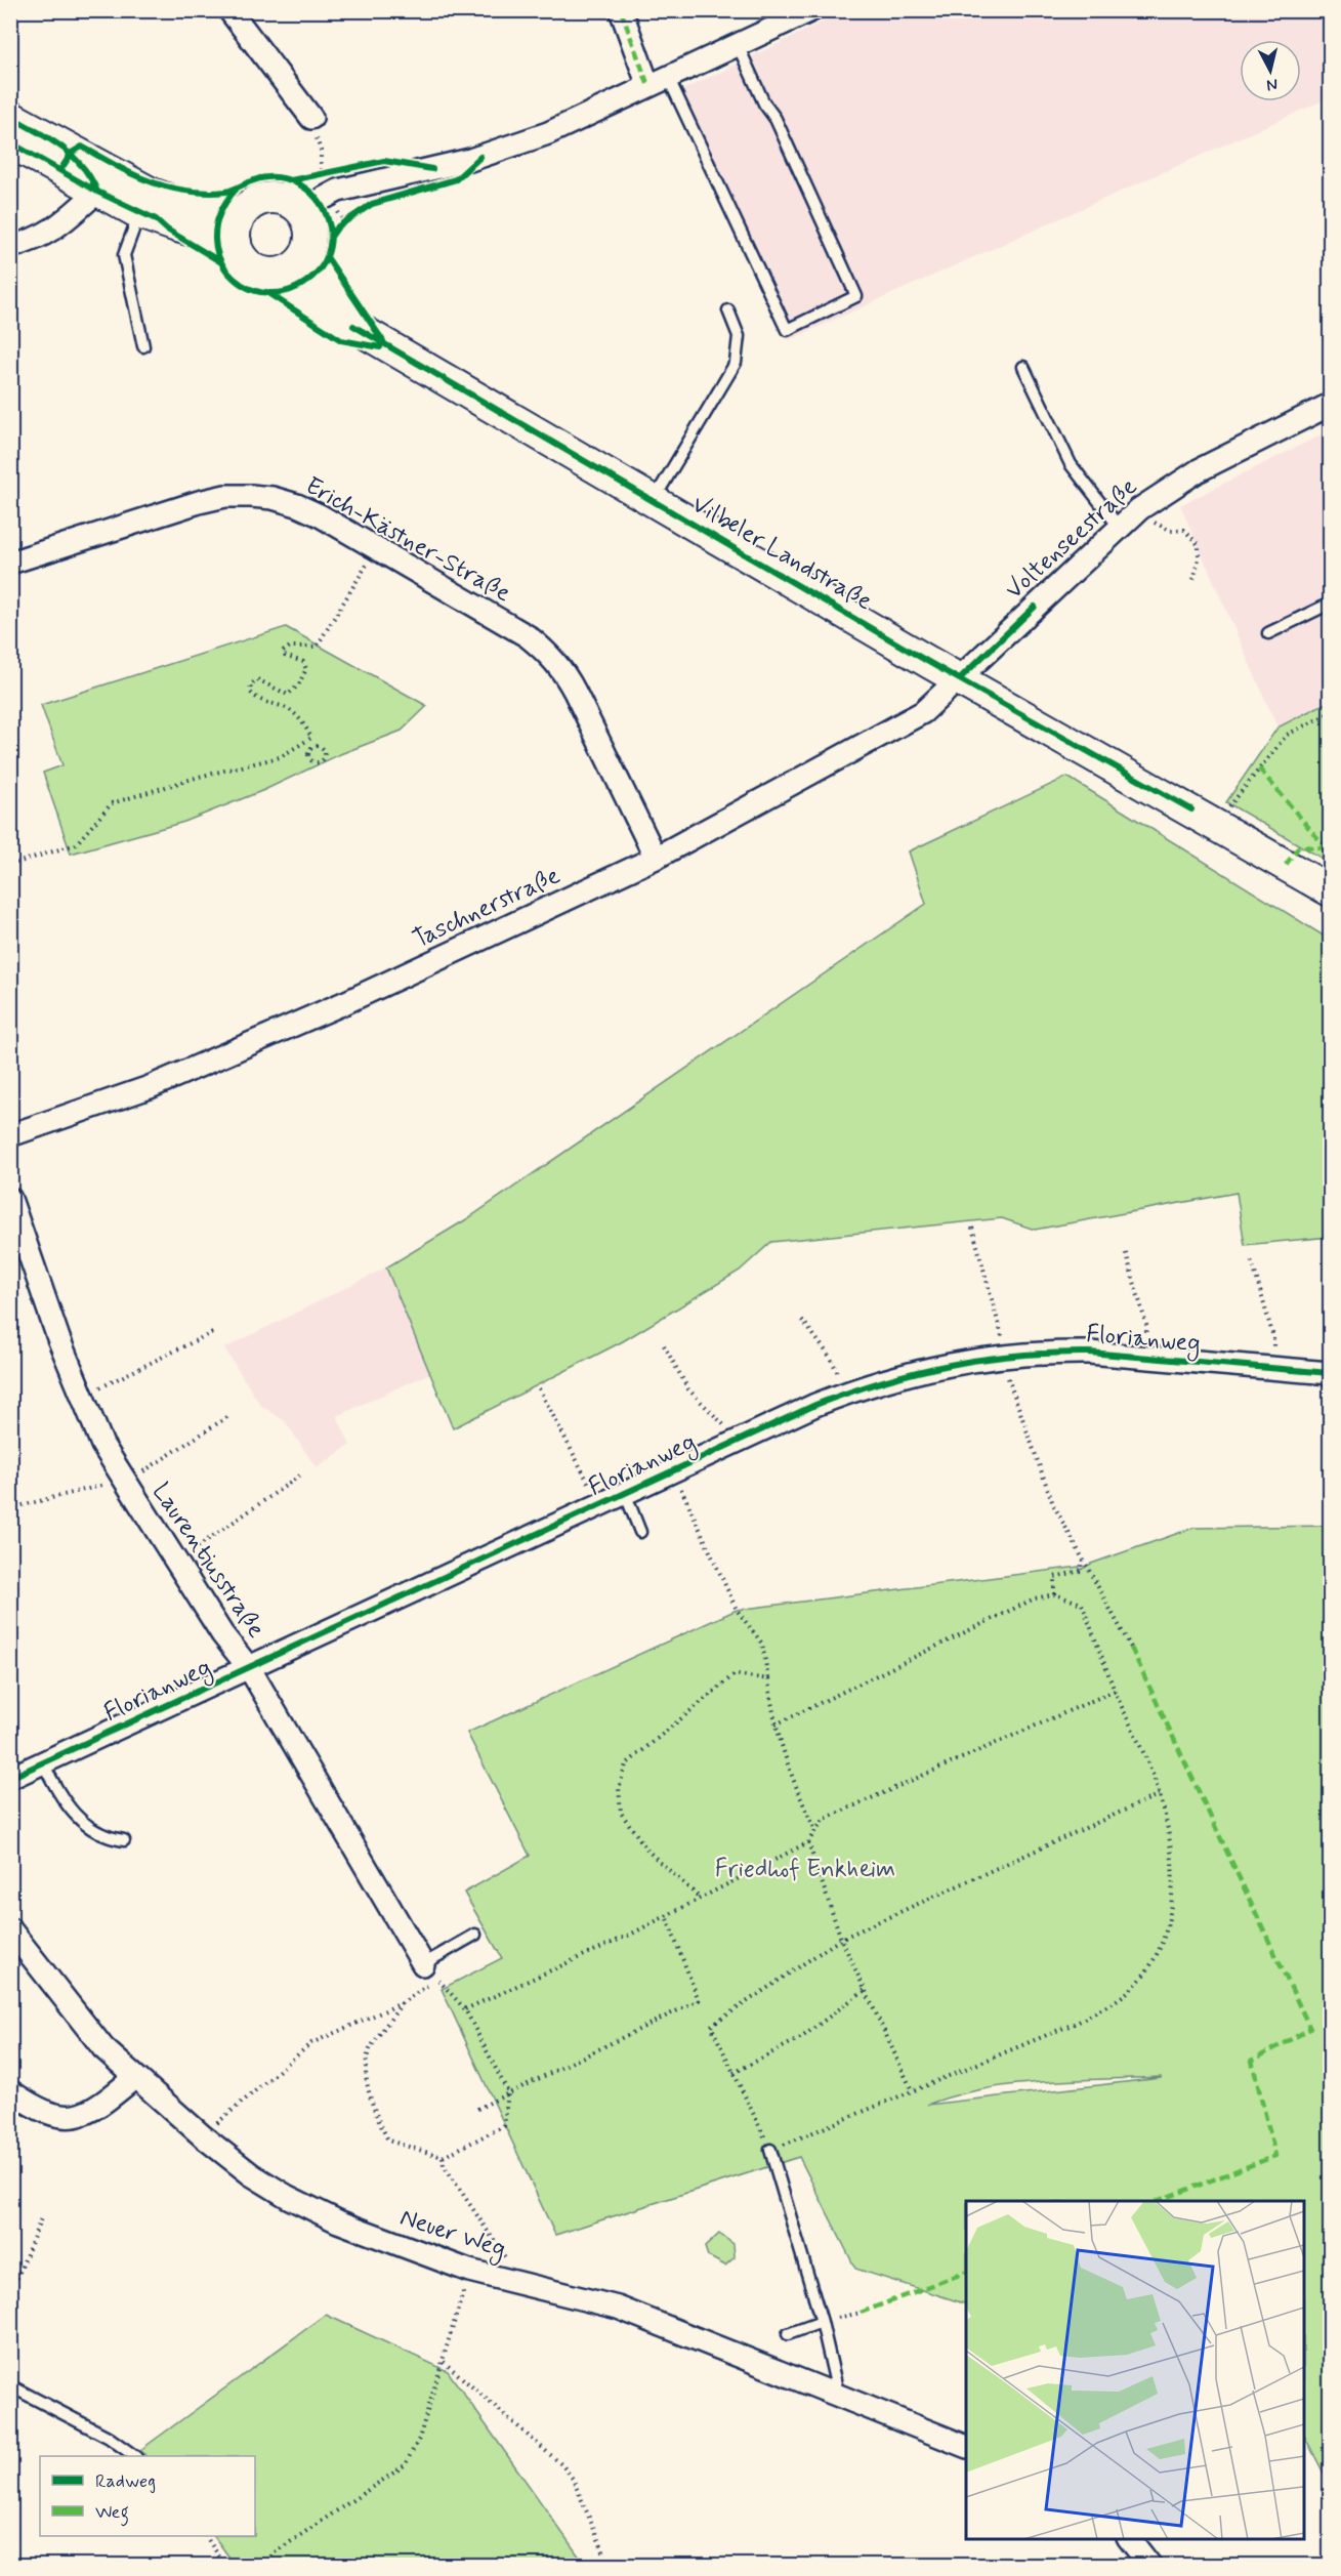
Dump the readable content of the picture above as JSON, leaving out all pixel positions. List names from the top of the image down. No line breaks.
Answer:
{"streets":{"main road":["Vilbeler Landstraße"],"street":["Voltenseestraße","Erich-Kästner-Straße","Taschnerstraße","Florianweg","Laurentiusstraße","Neuer Weg"]},"crossings":[["Voltenseestraße","Vilbeler Landstraße"],["Voltenseestraße","Taschnerstraße"],["Erich-Kästner-Straße","Taschnerstraße"],["Vilbeler Landstraße","Taschnerstraße"],["Florianweg","Laurentiusstraße"]],"parks":["Friedhof Enkheim"],"legend":["Radweg","Weg"],"north":"bottom"}
